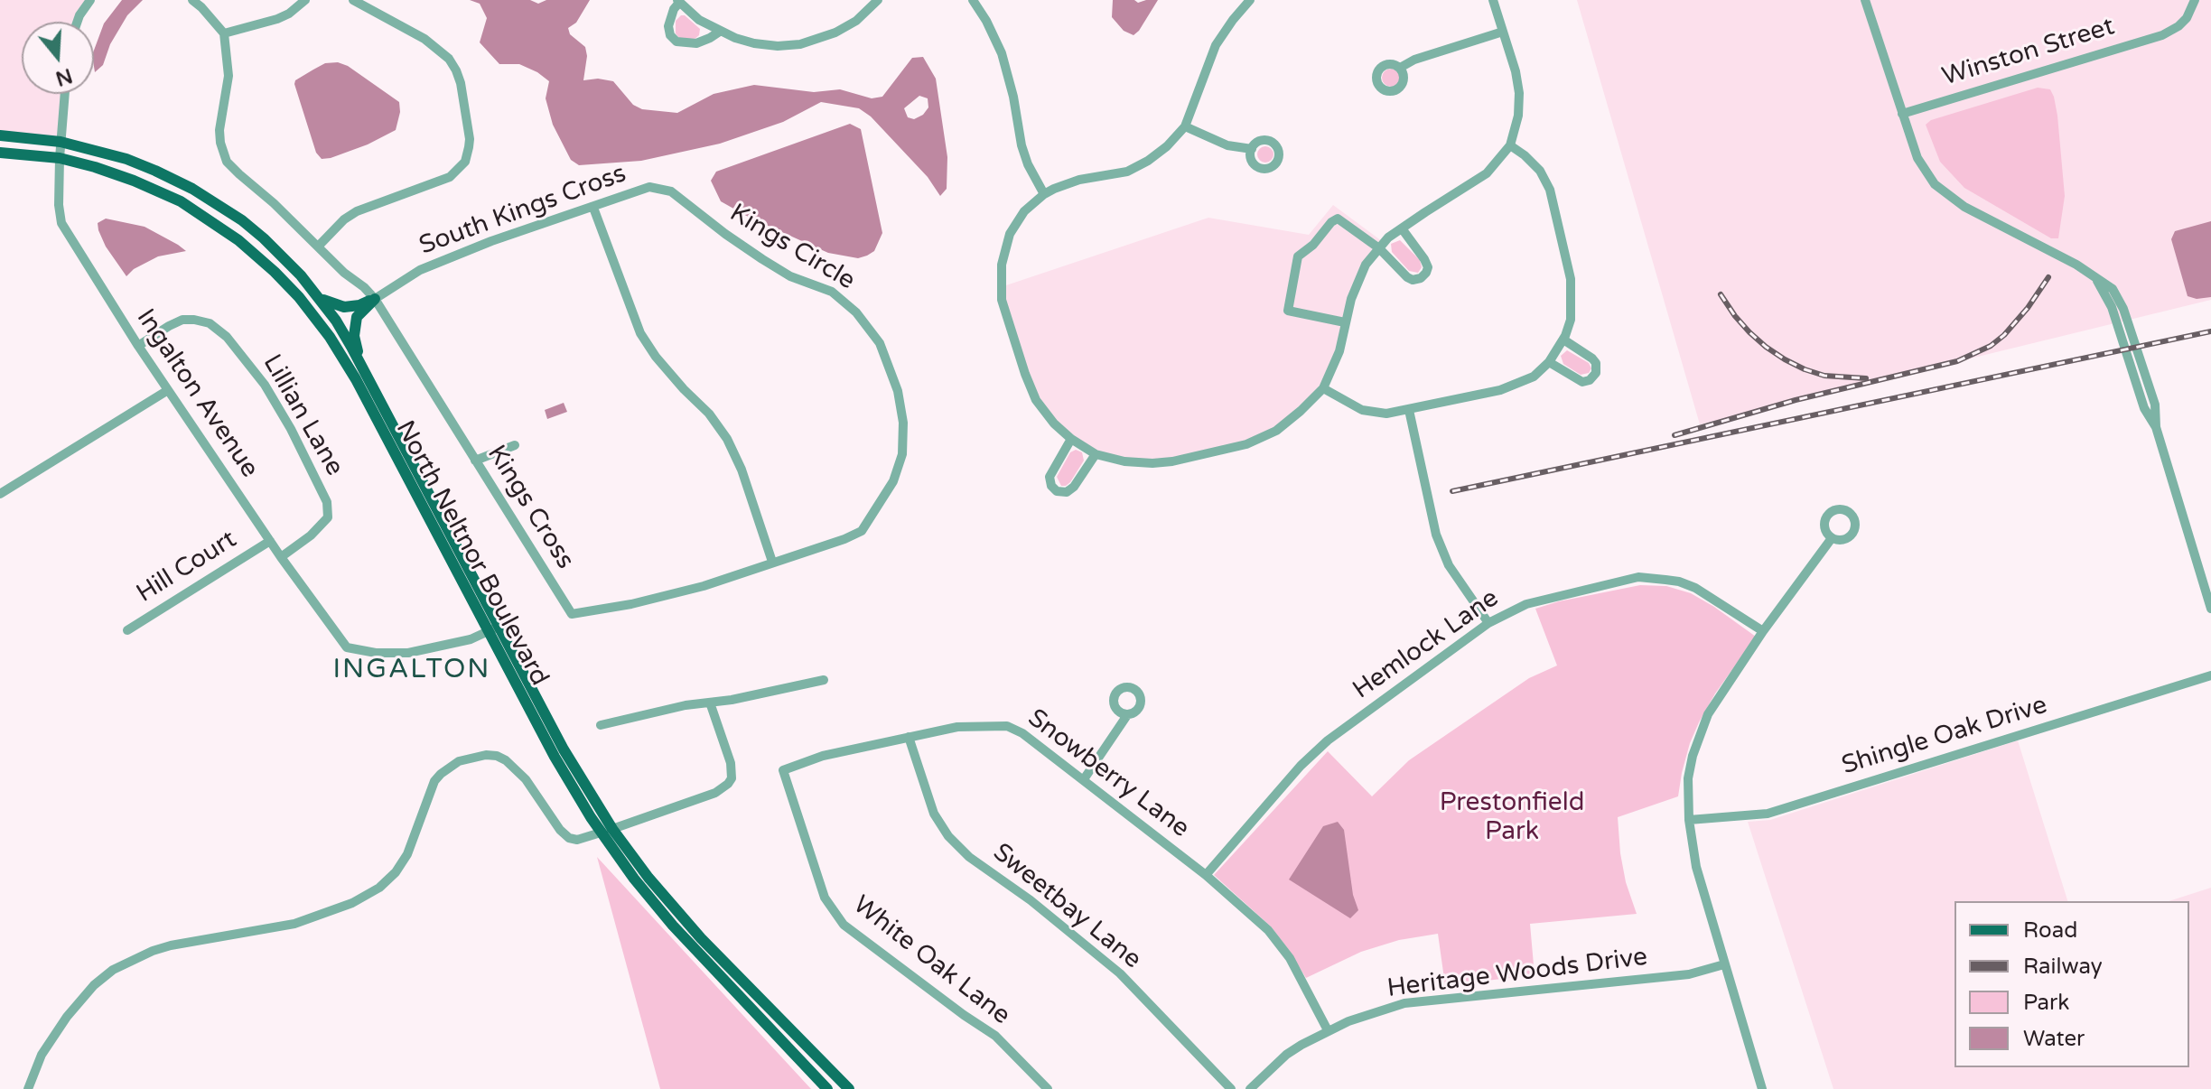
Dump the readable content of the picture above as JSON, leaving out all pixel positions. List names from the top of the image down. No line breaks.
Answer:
{"streets":{"main road":["North Neltnor Boulevard"],"street":["Winston Street","South Kings Cross","Kings Circle","Ingalton Avenue","Lillian Lane","Kings Cross","Hill Court","Hemlock Lane","Shingle Oak Drive","Snowberry Lane","Sweetbay Lane","White Oak Lane","Heritage Woods Drive"]},"crossings":[["South Kings Cross","Kings Circle"],["South Kings Cross","Kings Cross"],["Kings Circle","Kings Cross"],["Ingalton Avenue","Lillian Lane"],["Ingalton Avenue","North Neltnor Boulevard"],["Ingalton Avenue","Hill Court"],["Hemlock Lane","Snowberry Lane"],["Snowberry Lane","Sweetbay Lane"],["Snowberry Lane","White Oak Lane"],["Snowberry Lane","Heritage Woods Drive"]],"districts":["INGALTON"],"parks":["Prestonfield Park"],"legend":["Road","Railway","Park","Water"],"north":"bottom"}
